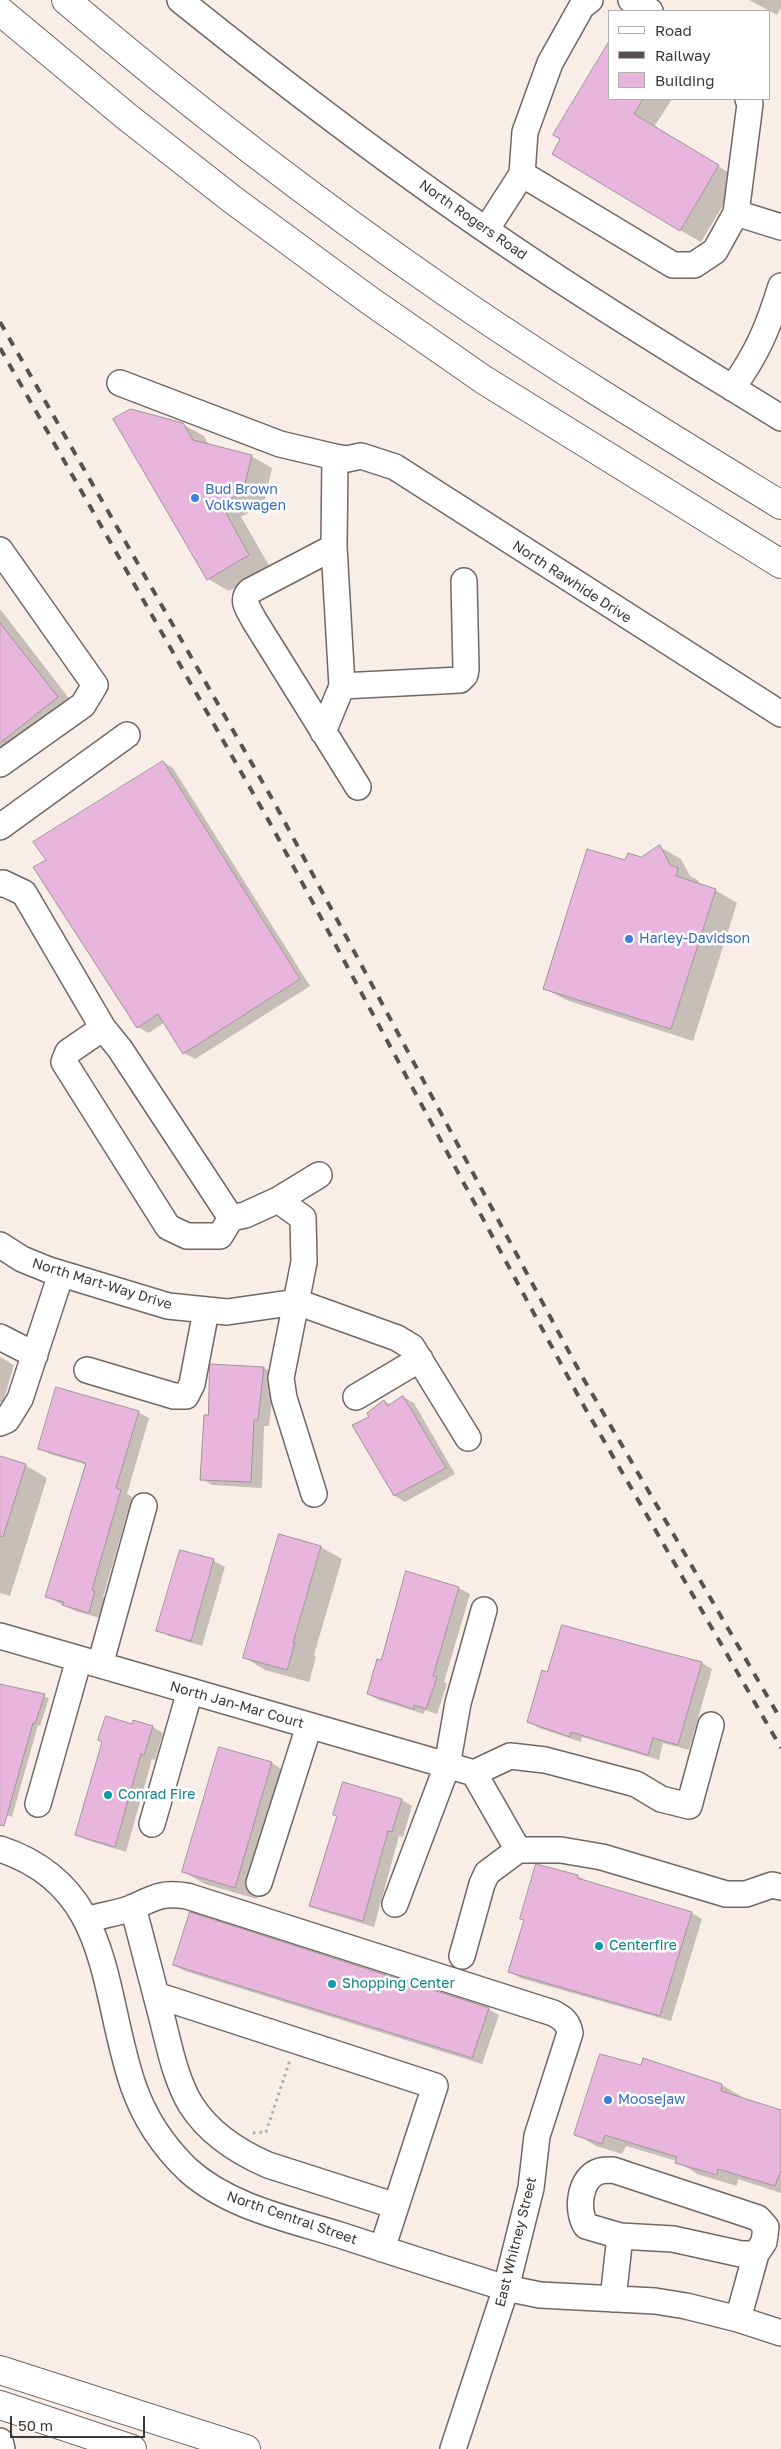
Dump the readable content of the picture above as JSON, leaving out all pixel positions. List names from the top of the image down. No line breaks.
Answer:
{"streets":{"street":["North Rogers Road","North Rawhide Drive","North Mart-Way Drive","North Jan-Mar Court","North Central Street","East Whitney Street"]},"crossings":[["North Central Street","East Whitney Street"]],"places":["Bud Brown Volkswagen","Harley-Davidson","Conrad Fire","Centerfire","Shopping Center","Moosejaw"],"legend":["Road","Railway","Building"],"scale_bar":"50 m"}
